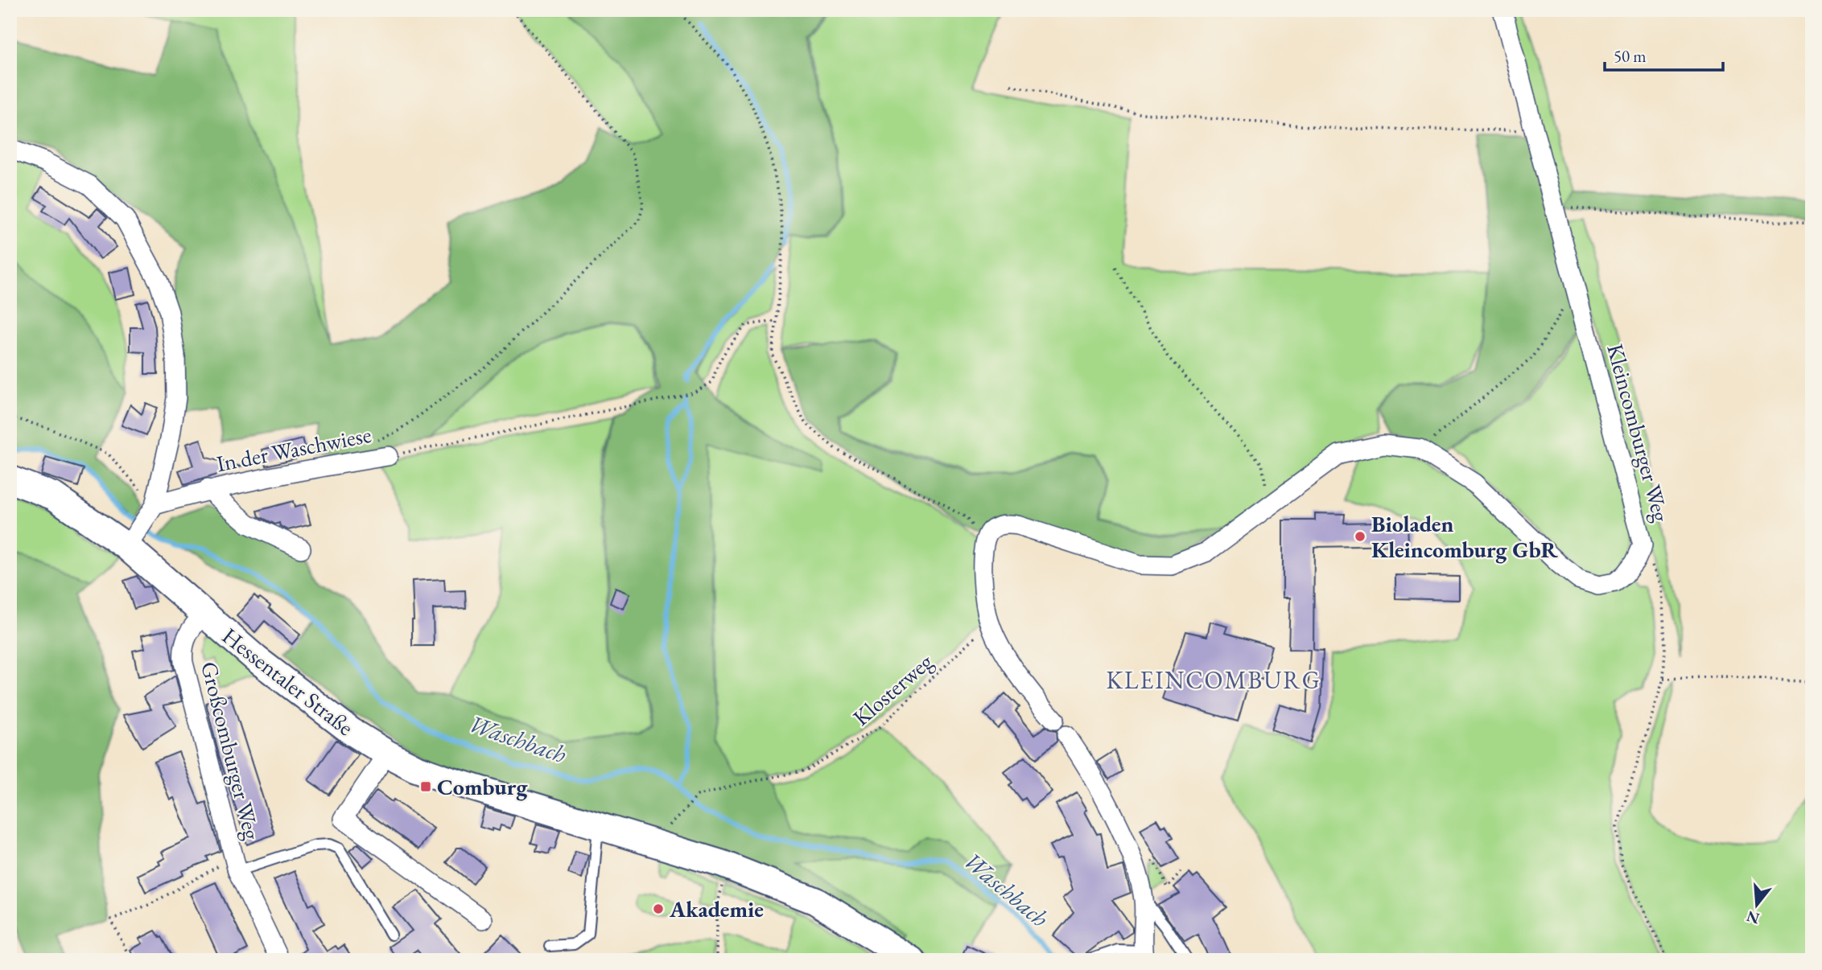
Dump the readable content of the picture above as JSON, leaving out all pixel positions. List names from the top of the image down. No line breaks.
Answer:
{"streets":{"main road":["Hessentaler Straße"],"street":["Kleincomburger Weg","In der Waschwiese","Großcomburger Weg"],"path":["Klosterweg"]},"crossings":[["Hessentaler Straße","Großcomburger Weg"]],"districts":["KLEINCOMBURG"],"water":["Waschbach"],"places":{"other":["Bioladen Kleincomburg GbR","Akademie"],"transit":["Comburg"]},"scale_bar":"50 m","north":"bottom"}
